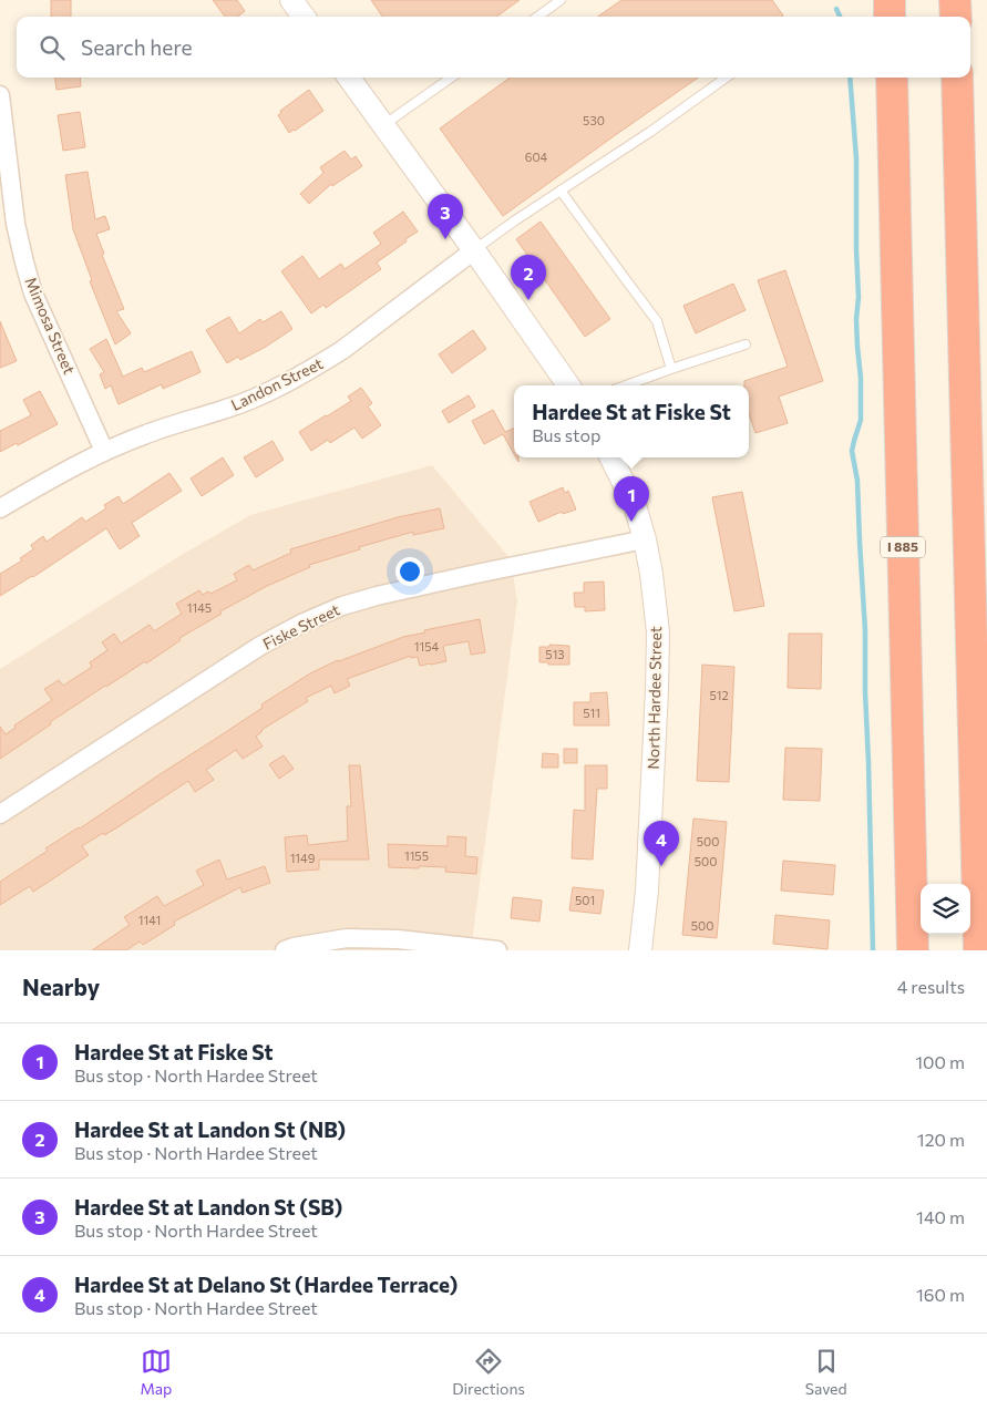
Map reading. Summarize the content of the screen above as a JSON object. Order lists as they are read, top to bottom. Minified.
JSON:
{"streets":{"highway":["I 885"],"street":["Mimosa Street","Landon Street","Fiske Street","North Hardee Street"]},"crossings":[["Mimosa Street","Landon Street"],["Fiske Street","North Hardee Street"]],"house_numbers":["530","604","1145","1154","513","512","511","500","1155","1149","500","501","1141","500"],"page":{"search":"Search here","pins":["3","2","1","4"],"popup":["Hardee St at Fiske St","Bus stop"],"heading":["Nearby","4 results"],"list":[{"mark":"1","name":"Hardee St at Fiske St","note":"Bus stop · North Hardee Street","value":"100 m"},{"mark":"2","name":"Hardee St at Landon St (NB)","note":"Bus stop · North Hardee Street","value":"120 m"},{"mark":"3","name":"Hardee St at Landon St (SB)","note":"Bus stop · North Hardee Street","value":"140 m"},{"mark":"4","name":"Hardee St at Delano St (Hardee Terrace)","note":"Bus stop · North Hardee Street","value":"160 m"}],"nav":["Map","Directions","Saved"]}}
